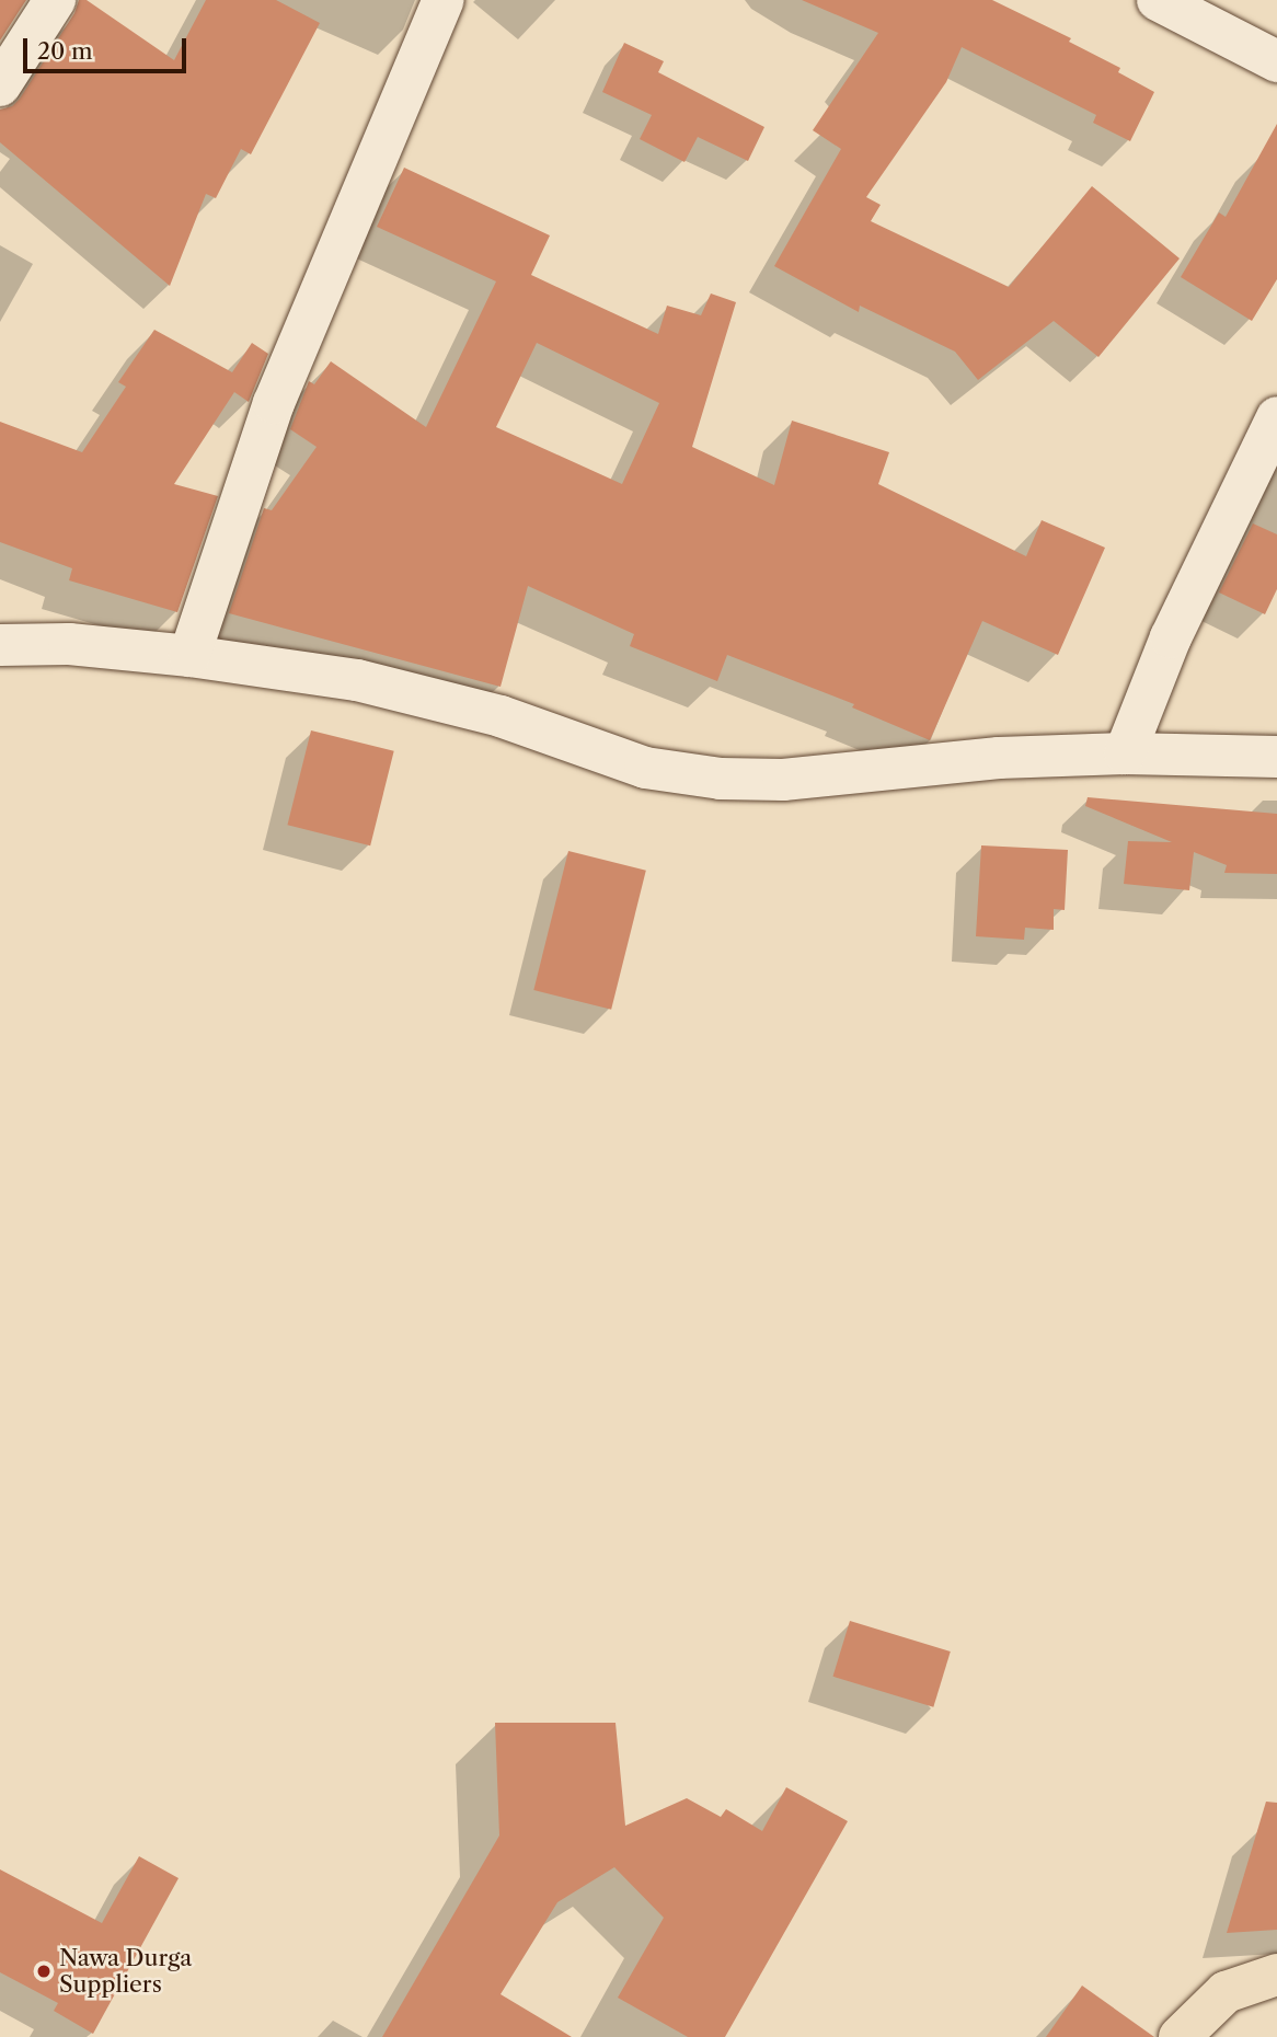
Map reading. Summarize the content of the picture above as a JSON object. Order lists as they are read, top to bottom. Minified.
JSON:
{"places":["Nawa Durga Suppliers"],"scale_bar":"20 m"}
